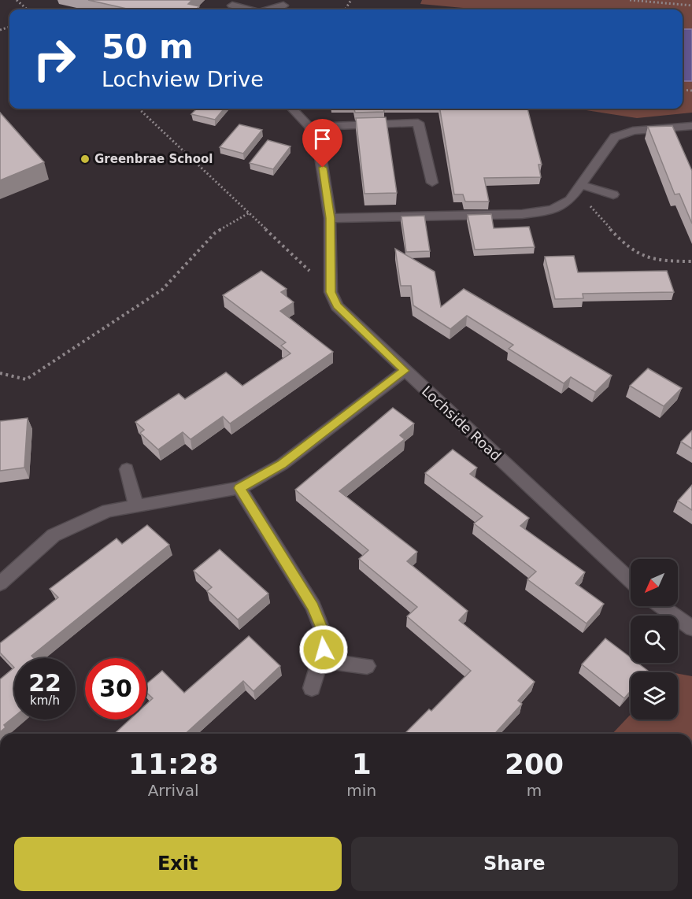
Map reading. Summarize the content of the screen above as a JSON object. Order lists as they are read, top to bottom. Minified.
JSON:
{"streets":{"street":["Lochside Road"]},"places":["Greenbrae School"],"north":"bottom left","page":{"turn":["50 m","Lochview Drive"],"speed":"22 km/h","limit":"30","eta":["11:28","Arrival","1","min","200","m"],"buttons":["Exit","Share"]}}
